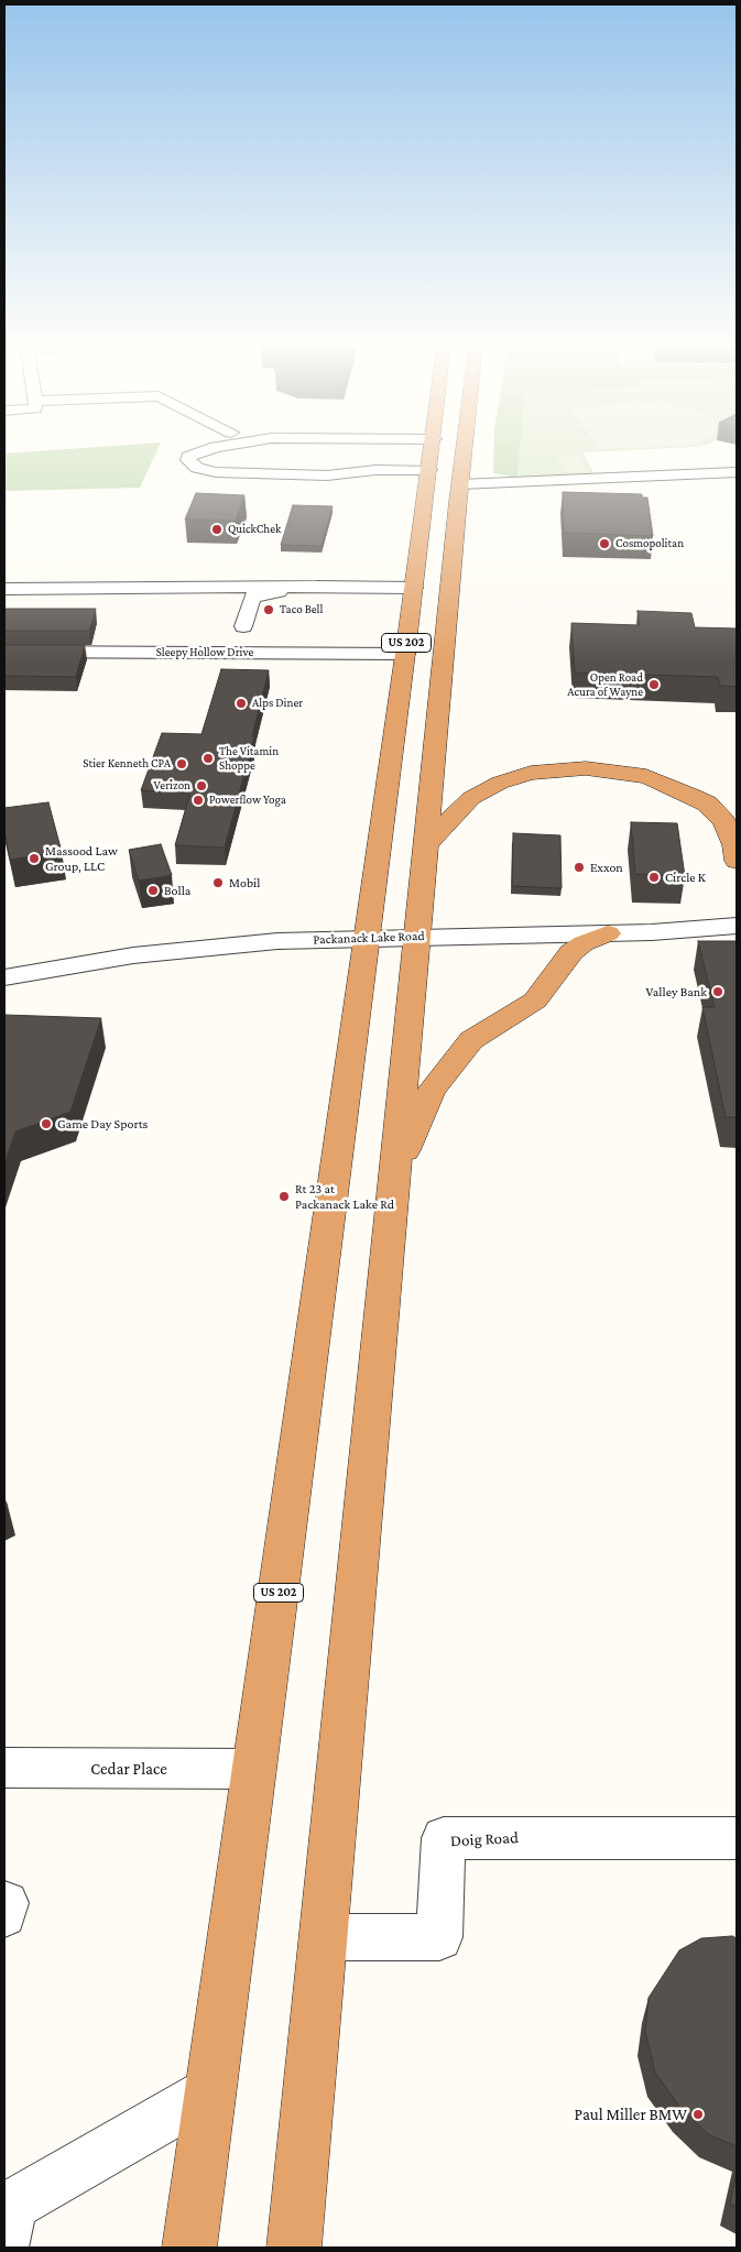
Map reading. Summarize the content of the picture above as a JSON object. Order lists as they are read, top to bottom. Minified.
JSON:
{"streets":{"highway":["US 202"],"street":["Sleepy Hollow Drive","Packanack Lake Road","Cedar Place","Doig Road"]},"crossings":[["US 202","Sleepy Hollow Drive"],["US 202","Packanack Lake Road"],["US 202","Cedar Place"],["US 202","Doig Road"]],"places":["QuickChek","Cosmopolitan","Taco Bell","Open Road Acura of Wayne","Alps Diner","The Vitamin Shoppe","Stier Kenneth CPA","Verizon","Powerflow Yoga","Massood Law Group, LLC","Exxon","Circle K","Mobil","Bolla","Valley Bank","Game Day Sports","Rt 23 at Packanack Lake Rd","Paul Miller BMW"]}
